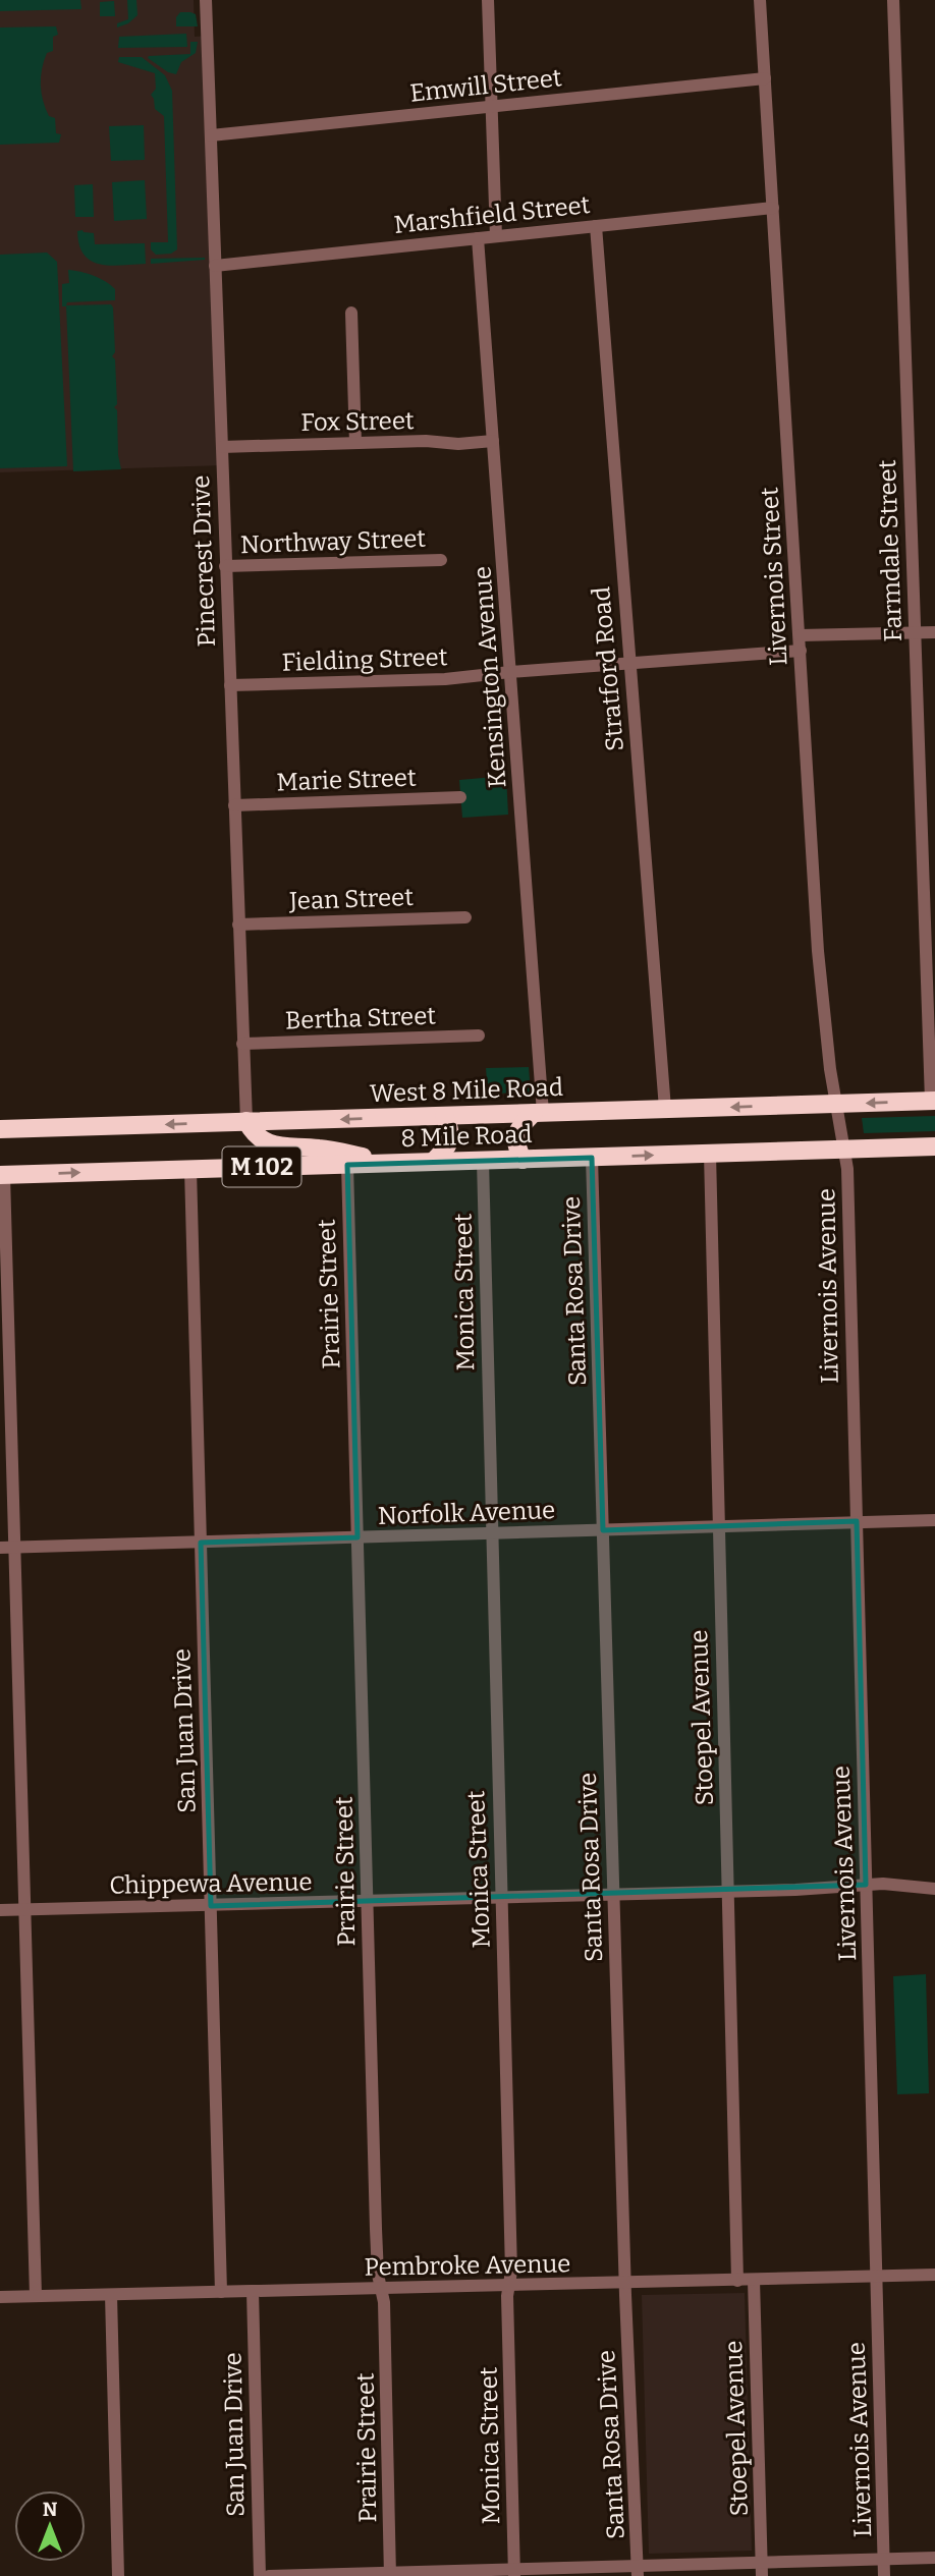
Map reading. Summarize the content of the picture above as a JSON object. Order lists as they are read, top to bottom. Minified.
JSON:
{"streets":{"highway":["West 8 Mile Road","8 Mile Road","M 102"],"street":["Emwill Street","Marshfield Street","Fox Street","Northway Street","Farmdale Street","Pinecrest Drive","Livernois Street","Fielding Street","Stratford Road","Kensington Avenue","Marie Street","Jean Street","Bertha Street","Livernois Avenue","Santa Rosa Drive","Monica Street","Prairie Street","Norfolk Avenue","Stoepel Avenue","San Juan Drive","Chippewa Avenue","Pembroke Avenue"]},"crossings":[["Emwill Street","Pinecrest Drive"],["Emwill Street","Livernois Street"],["Marshfield Street","Pinecrest Drive"],["Marshfield Street","Livernois Street"],["Marshfield Street","Stratford Road"],["Marshfield Street","Kensington Avenue"],["Fox Street","Pinecrest Drive"],["Fox Street","Kensington Avenue"],["Northway Street","Pinecrest Drive"],["Farmdale Street","West 8 Mile Road"],["Pinecrest Drive","Fielding Street"],["Pinecrest Drive","Marie Street"],["Pinecrest Drive","Jean Street"],["Pinecrest Drive","Bertha Street"],["Pinecrest Drive","West 8 Mile Road"],["Livernois Street","Fielding Street"],["Livernois Street","West 8 Mile Road"],["Livernois Street","8 Mile Road"],["Livernois Street","Livernois Avenue"],["Fielding Street","Stratford Road"],["Fielding Street","Kensington Avenue"],["Stratford Road","West 8 Mile Road"],["Kensington Avenue","West 8 Mile Road"],["8 Mile Road","Livernois Avenue"],["8 Mile Road","Santa Rosa Drive"],["8 Mile Road","Monica Street"],["8 Mile Road","Prairie Street"],["8 Mile Road","Stoepel Avenue"],["8 Mile Road","San Juan Drive"],["Livernois Avenue","Norfolk Avenue"],["Livernois Avenue","Chippewa Avenue"],["Livernois Avenue","Pembroke Avenue"],["Santa Rosa Drive","Norfolk Avenue"],["Santa Rosa Drive","Chippewa Avenue"],["Santa Rosa Drive","Pembroke Avenue"],["Monica Street","Norfolk Avenue"],["Monica Street","Chippewa Avenue"],["Monica Street","Pembroke Avenue"],["Prairie Street","Norfolk Avenue"],["Prairie Street","Chippewa Avenue"],["Prairie Street","Pembroke Avenue"],["Norfolk Avenue","Stoepel Avenue"],["Norfolk Avenue","San Juan Drive"],["Stoepel Avenue","Chippewa Avenue"],["Stoepel Avenue","Pembroke Avenue"],["San Juan Drive","Chippewa Avenue"],["San Juan Drive","Pembroke Avenue"]],"one_way":["West 8 Mile Road"],"north":"top"}
